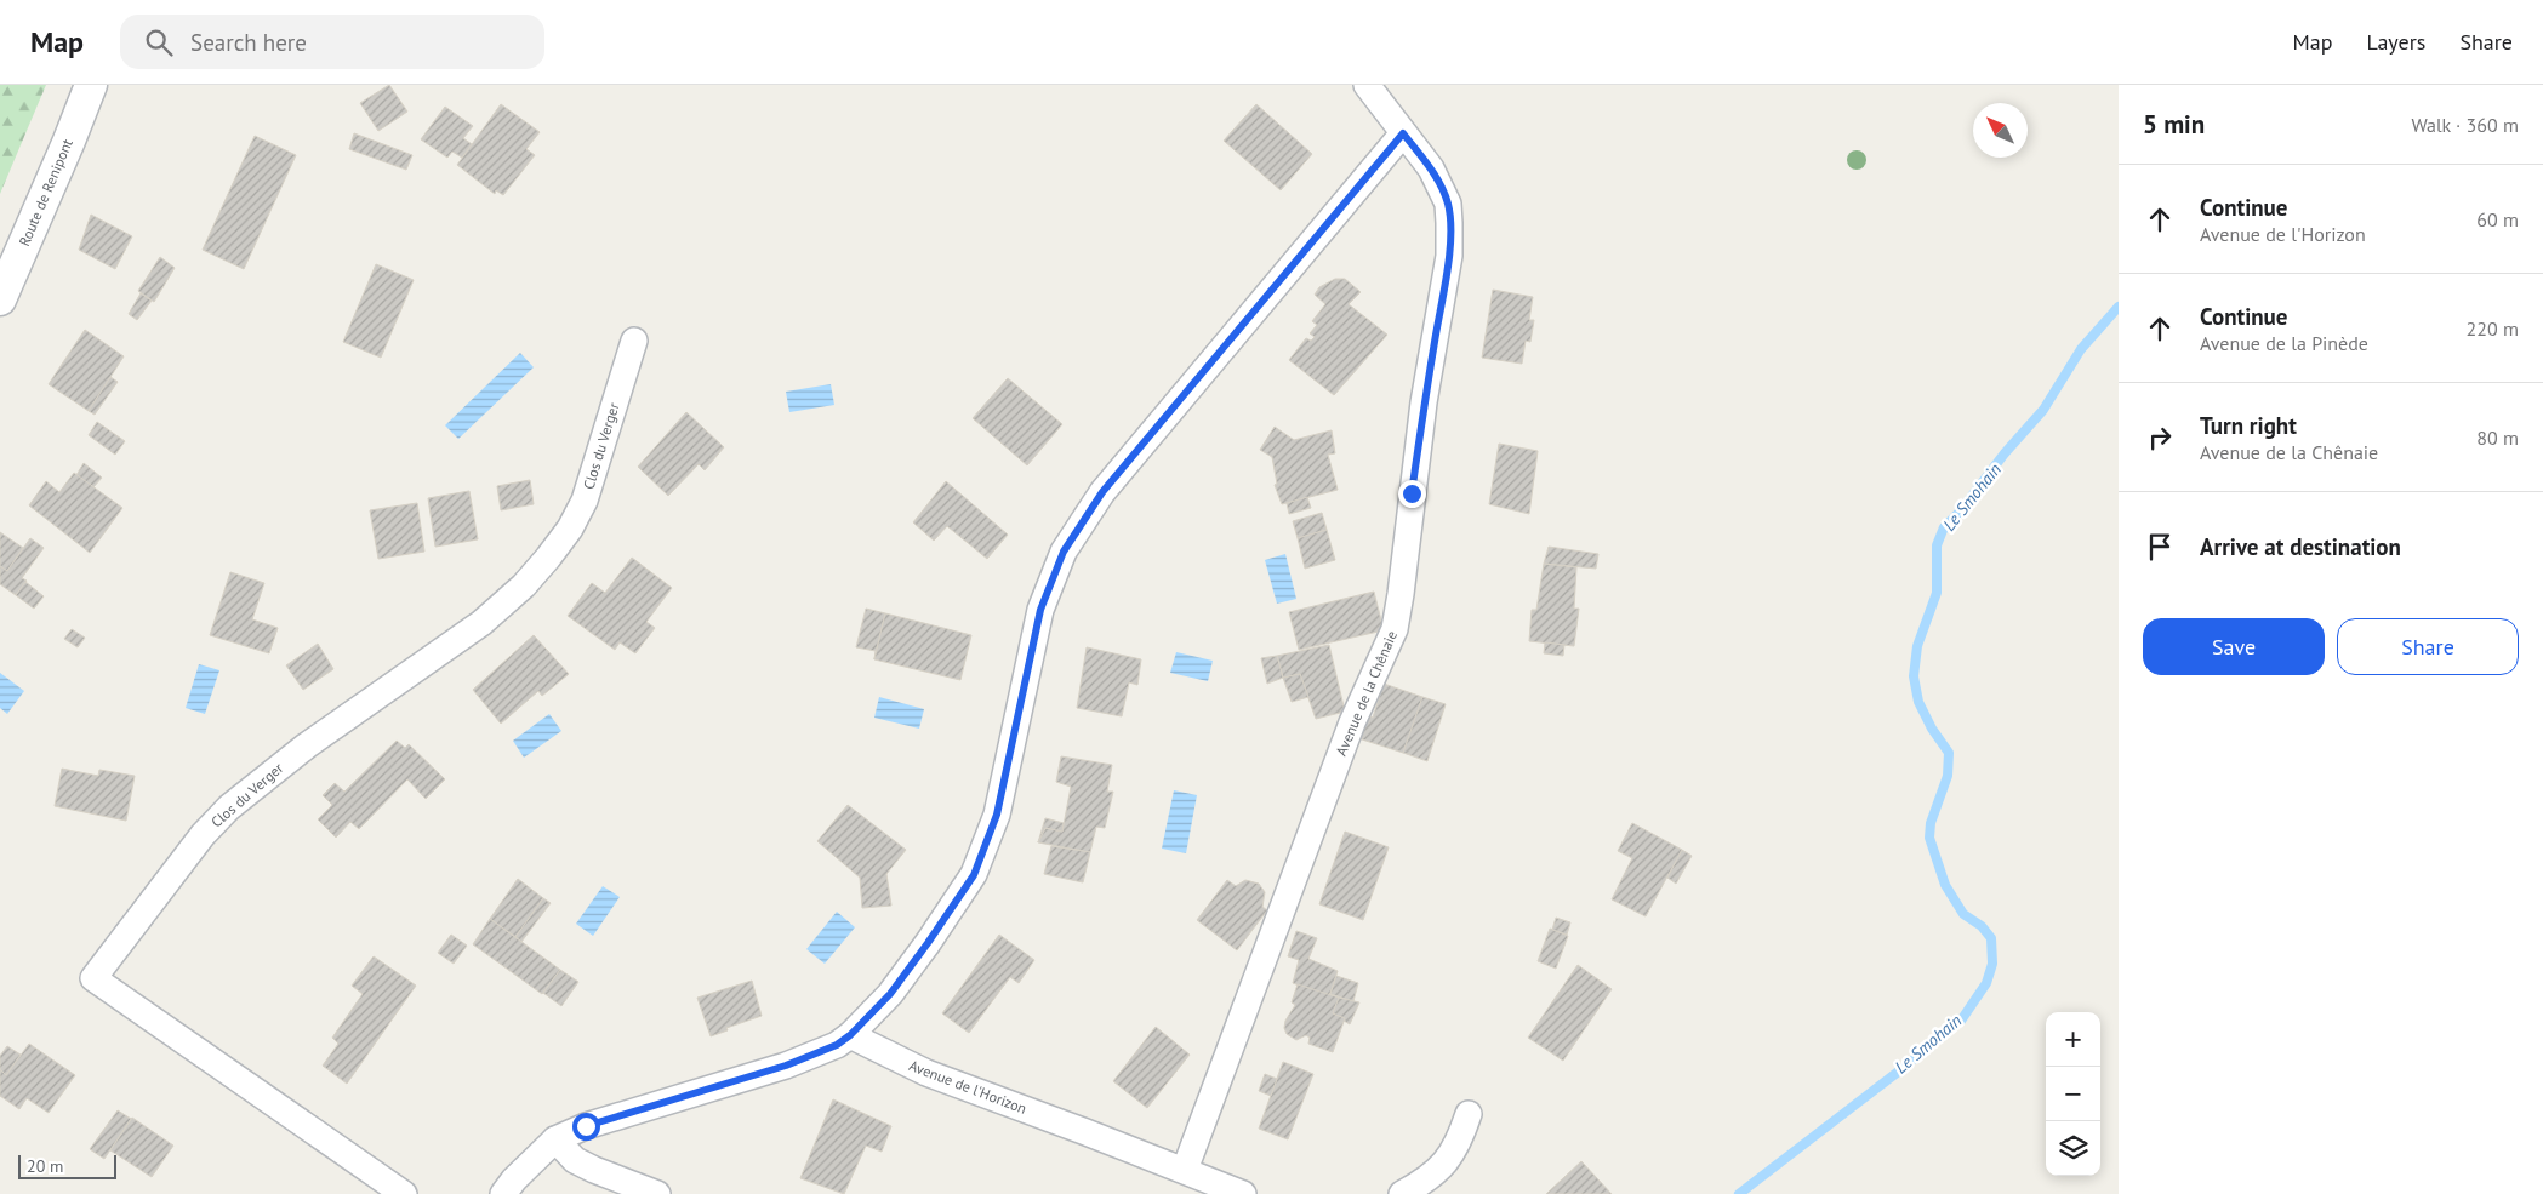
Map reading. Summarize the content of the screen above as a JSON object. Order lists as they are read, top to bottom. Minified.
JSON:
{"streets":{"street":["Route de Renipont","Clos du Verger","Avenue de la Chênaie","Avenue de l'Horizon"]},"crossings":[["Avenue de la Chênaie","Avenue de l'Horizon"]],"water":["Le Smohain"],"scale_bar":"20 m","north":"top left","page":{"header":"Map","search":"Search here","nav":["Map","Layers","Share"],"heading":["5 min","Walk · 360 m"],"list":[["Continue","Avenue de l'Horizon","60 m"],["Continue","Avenue de la Pinède","220 m"],["Turn right","Avenue de la Chênaie","80 m"],"Arrive at destination"],"buttons":["Save","Share"],"map_buttons":["+","−"],"scale":"20 m"}}
